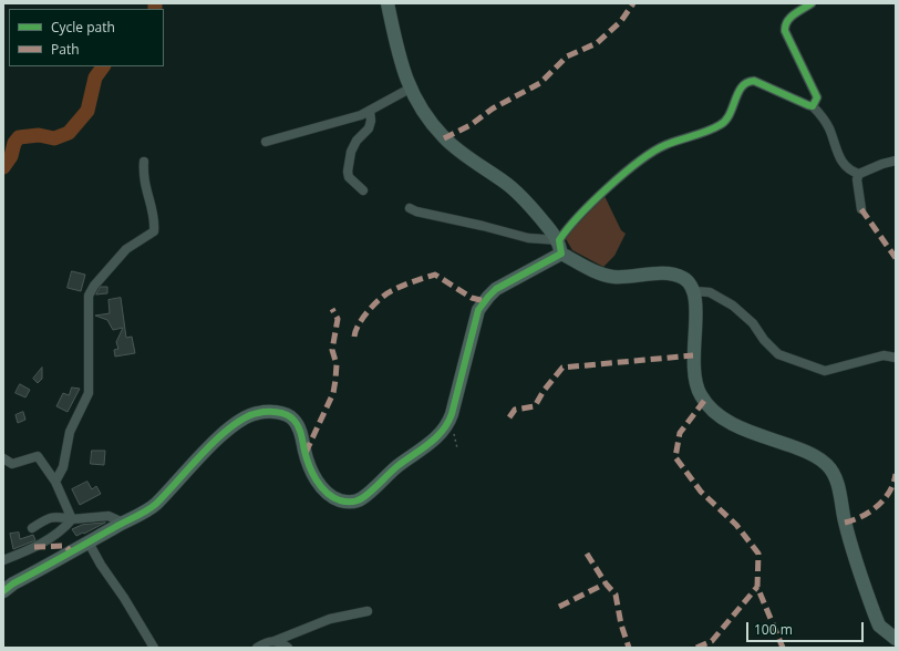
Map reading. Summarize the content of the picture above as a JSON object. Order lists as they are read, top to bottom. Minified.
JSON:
{"legend":["Cycle path","Path"],"scale_bar":"100 m"}
